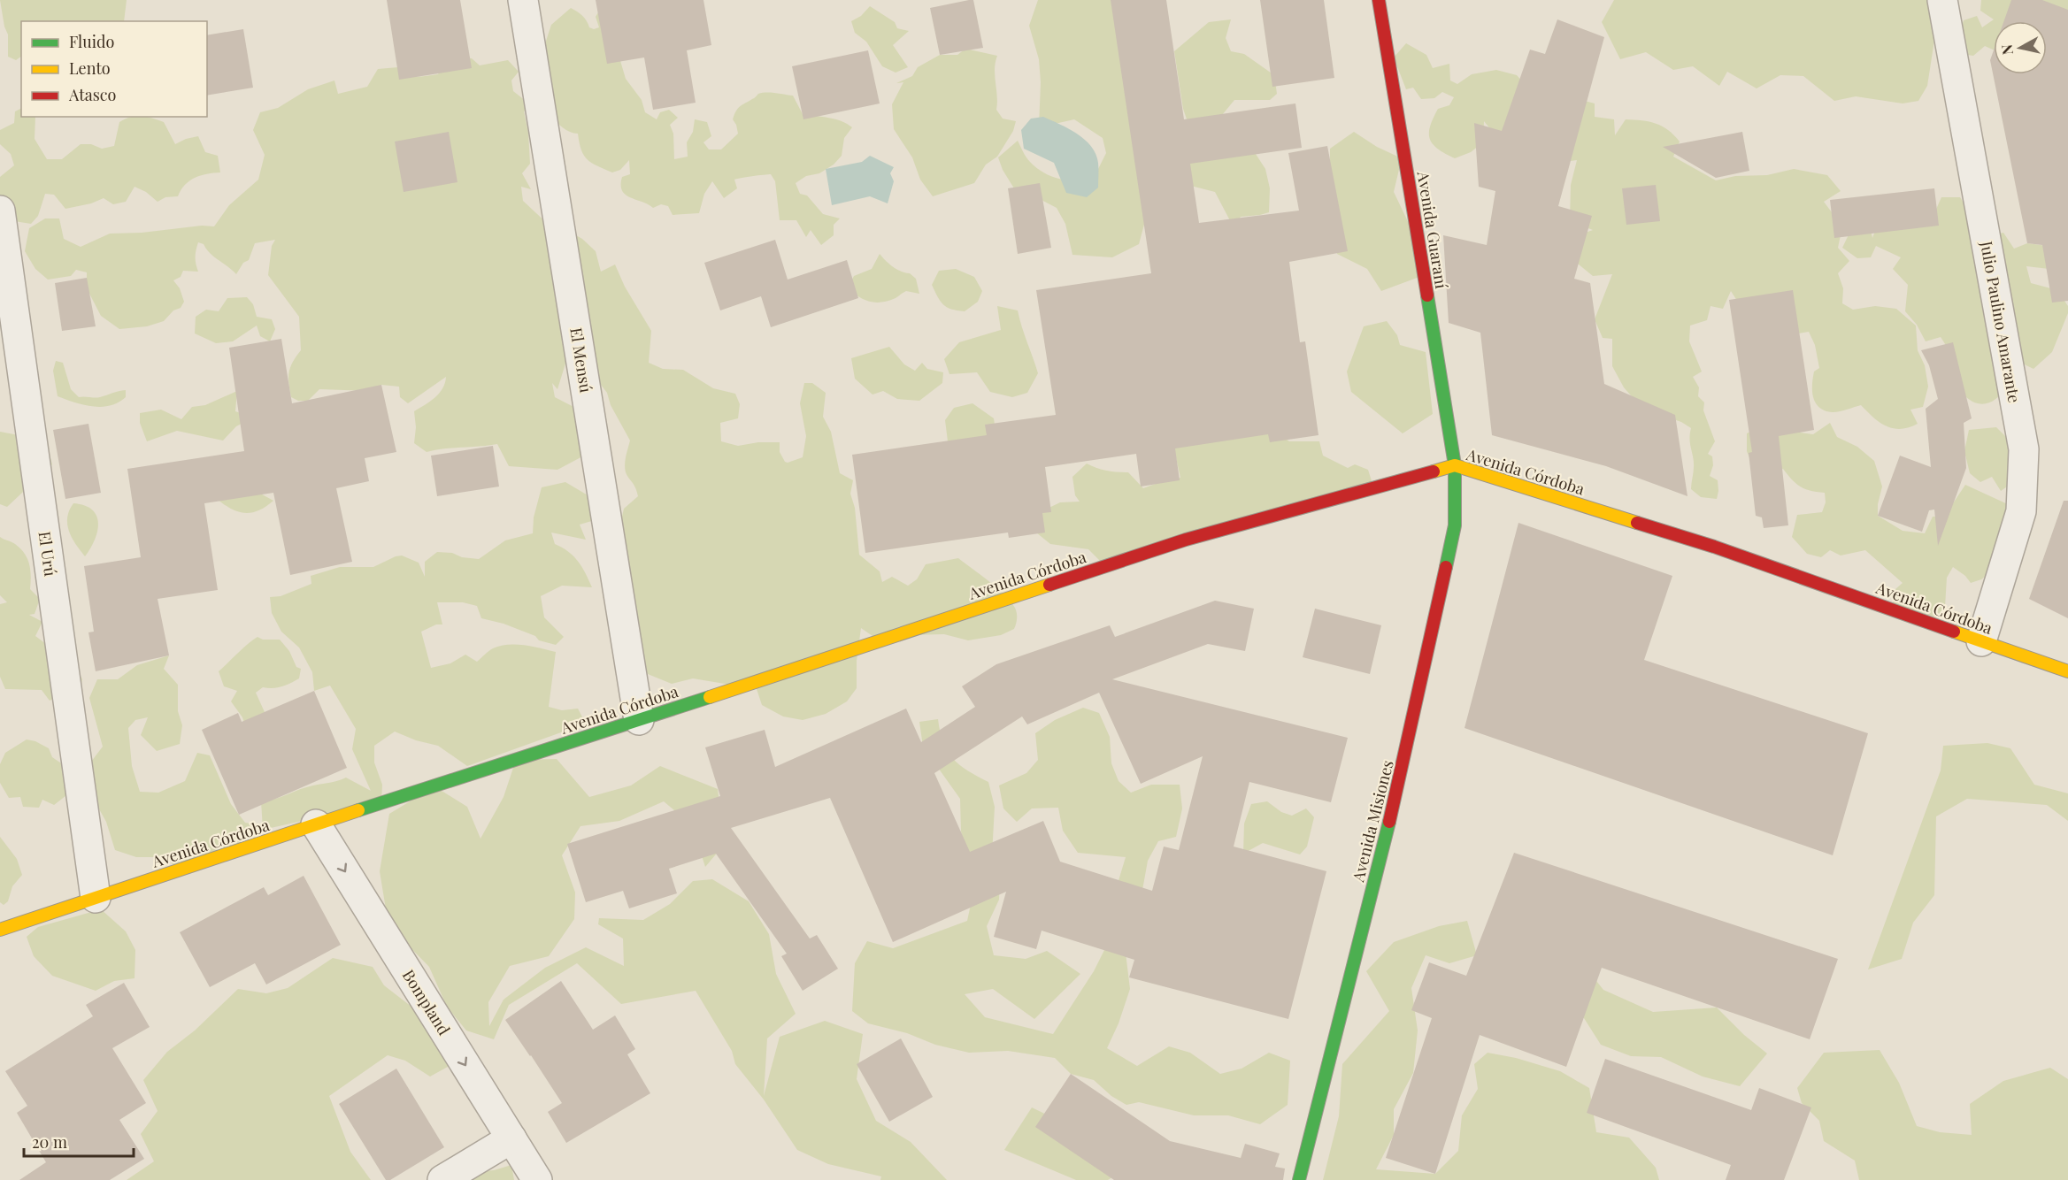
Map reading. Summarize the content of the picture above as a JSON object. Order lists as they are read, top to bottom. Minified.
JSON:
{"streets":{"main road":["Avenida Guaraní","Avenida Córdoba","Avenida Misiones"],"street":["Julio Paulino Amarante","El Mensú","El Urú","Bompland"]},"crossings":[["Avenida Guaraní","Avenida Córdoba"],["Avenida Guaraní","Avenida Misiones"],["Julio Paulino Amarante","Avenida Córdoba"],["El Mensú","Avenida Córdoba"],["Avenida Córdoba","El Urú"],["Avenida Córdoba","Avenida Misiones"],["Avenida Córdoba","Bompland"]],"one_way":["Bompland"],"legend":["Fluido","Lento","Atasco"],"scale_bar":"20 m","north":"left"}
